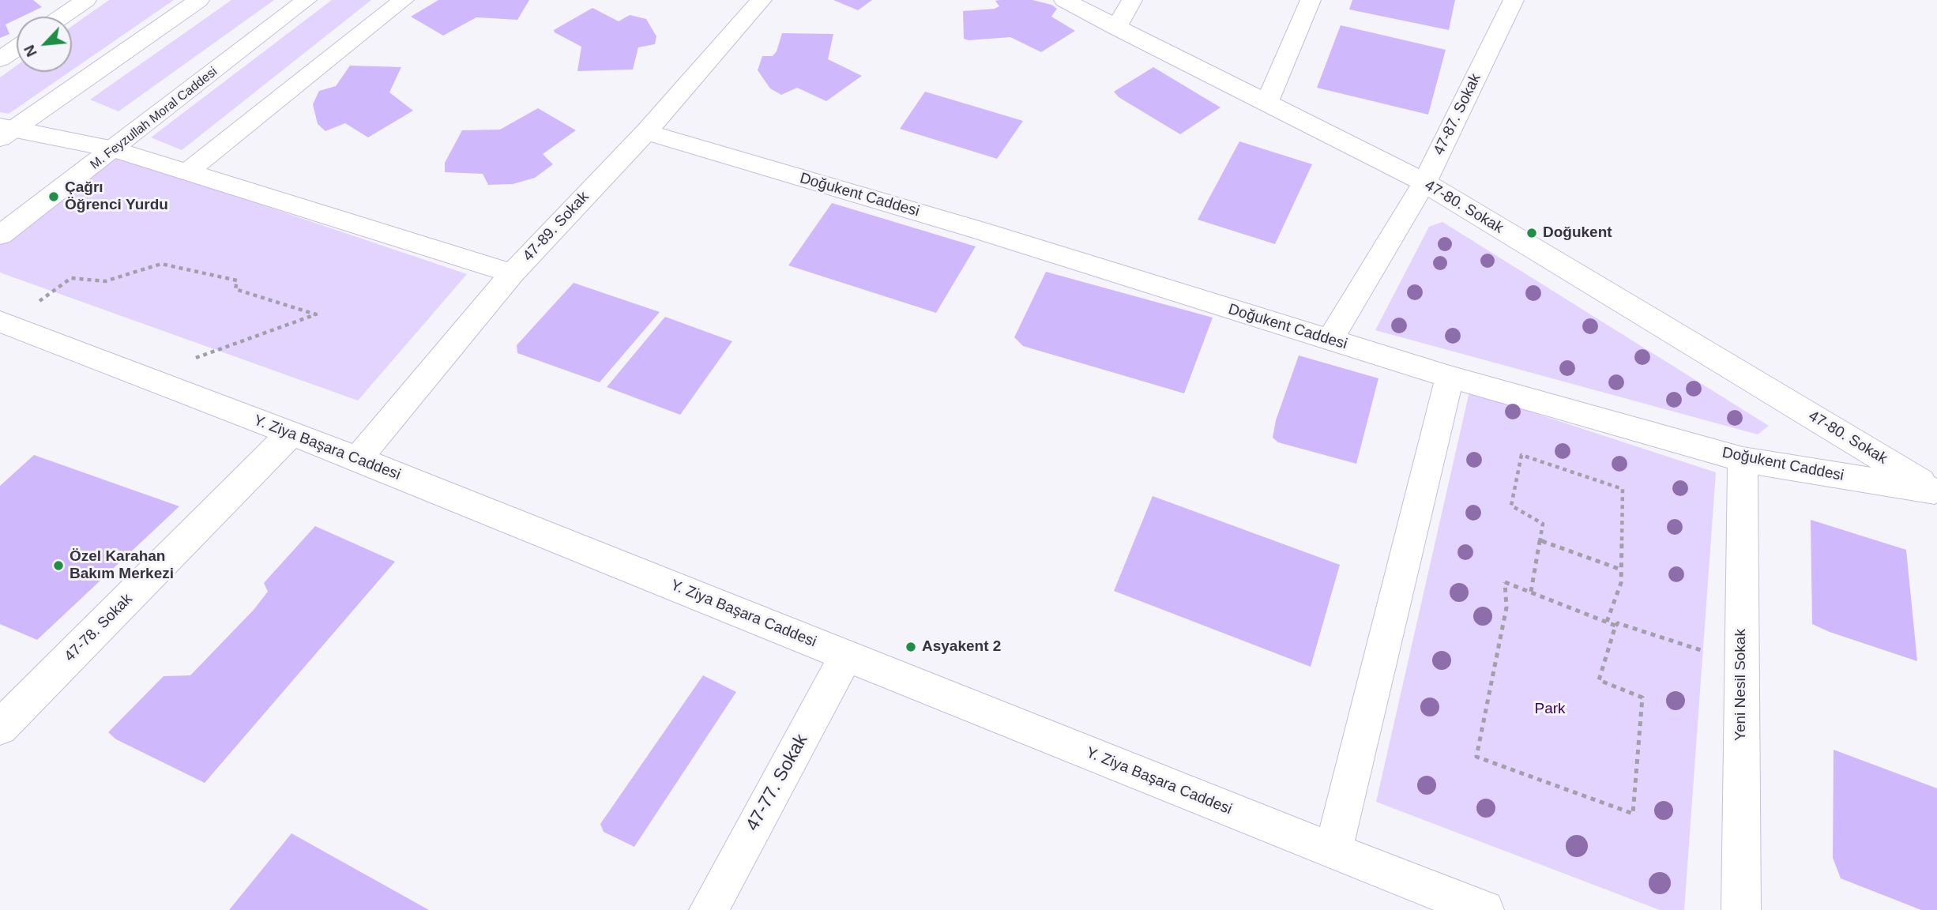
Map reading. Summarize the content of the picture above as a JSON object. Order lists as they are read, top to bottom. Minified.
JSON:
{"streets":{"street":["47-87. Sokak","M. Feyzullah Moral Caddesi","Doğukent Caddesi","47-80. Sokak","47-89. Sokak","Y. Ziya Başara Caddesi","47-78. Sokak","Yeni Nesil Sokak","47-77. Sokak"]},"crossings":[["47-87. Sokak","Doğukent Caddesi"],["47-87. Sokak","47-80. Sokak"],["Doğukent Caddesi","47-80. Sokak"],["Doğukent Caddesi","47-89. Sokak"],["Doğukent Caddesi","Yeni Nesil Sokak"],["47-89. Sokak","Y. Ziya Başara Caddesi"],["Y. Ziya Başara Caddesi","47-78. Sokak"],["Y. Ziya Başara Caddesi","47-77. Sokak"]],"parks":["Park"],"places":["Çağrı Öğrenci Yurdu","Doğukent","Özel Karahan Bakım Merkezi","Asyakent 2"],"north":"bottom left"}
